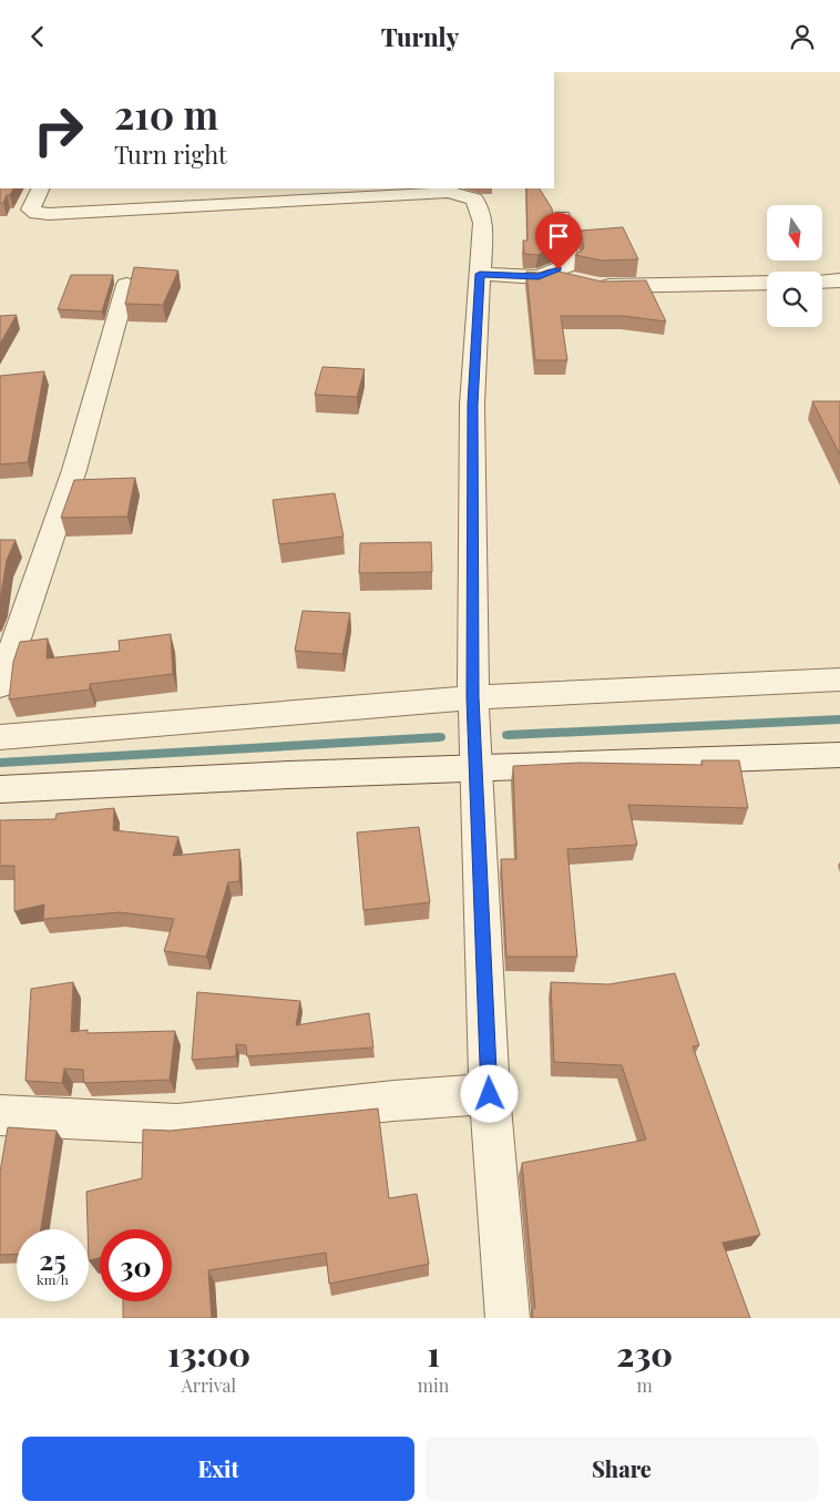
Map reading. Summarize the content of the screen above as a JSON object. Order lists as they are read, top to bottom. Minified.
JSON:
{"north":"bottom","page":{"header":"Turnly","turn":["210 m","Turn right"],"speed":"25 km/h","limit":"30","eta":["13:00","Arrival","1","min","230","m"],"buttons":["Exit","Share"]}}
